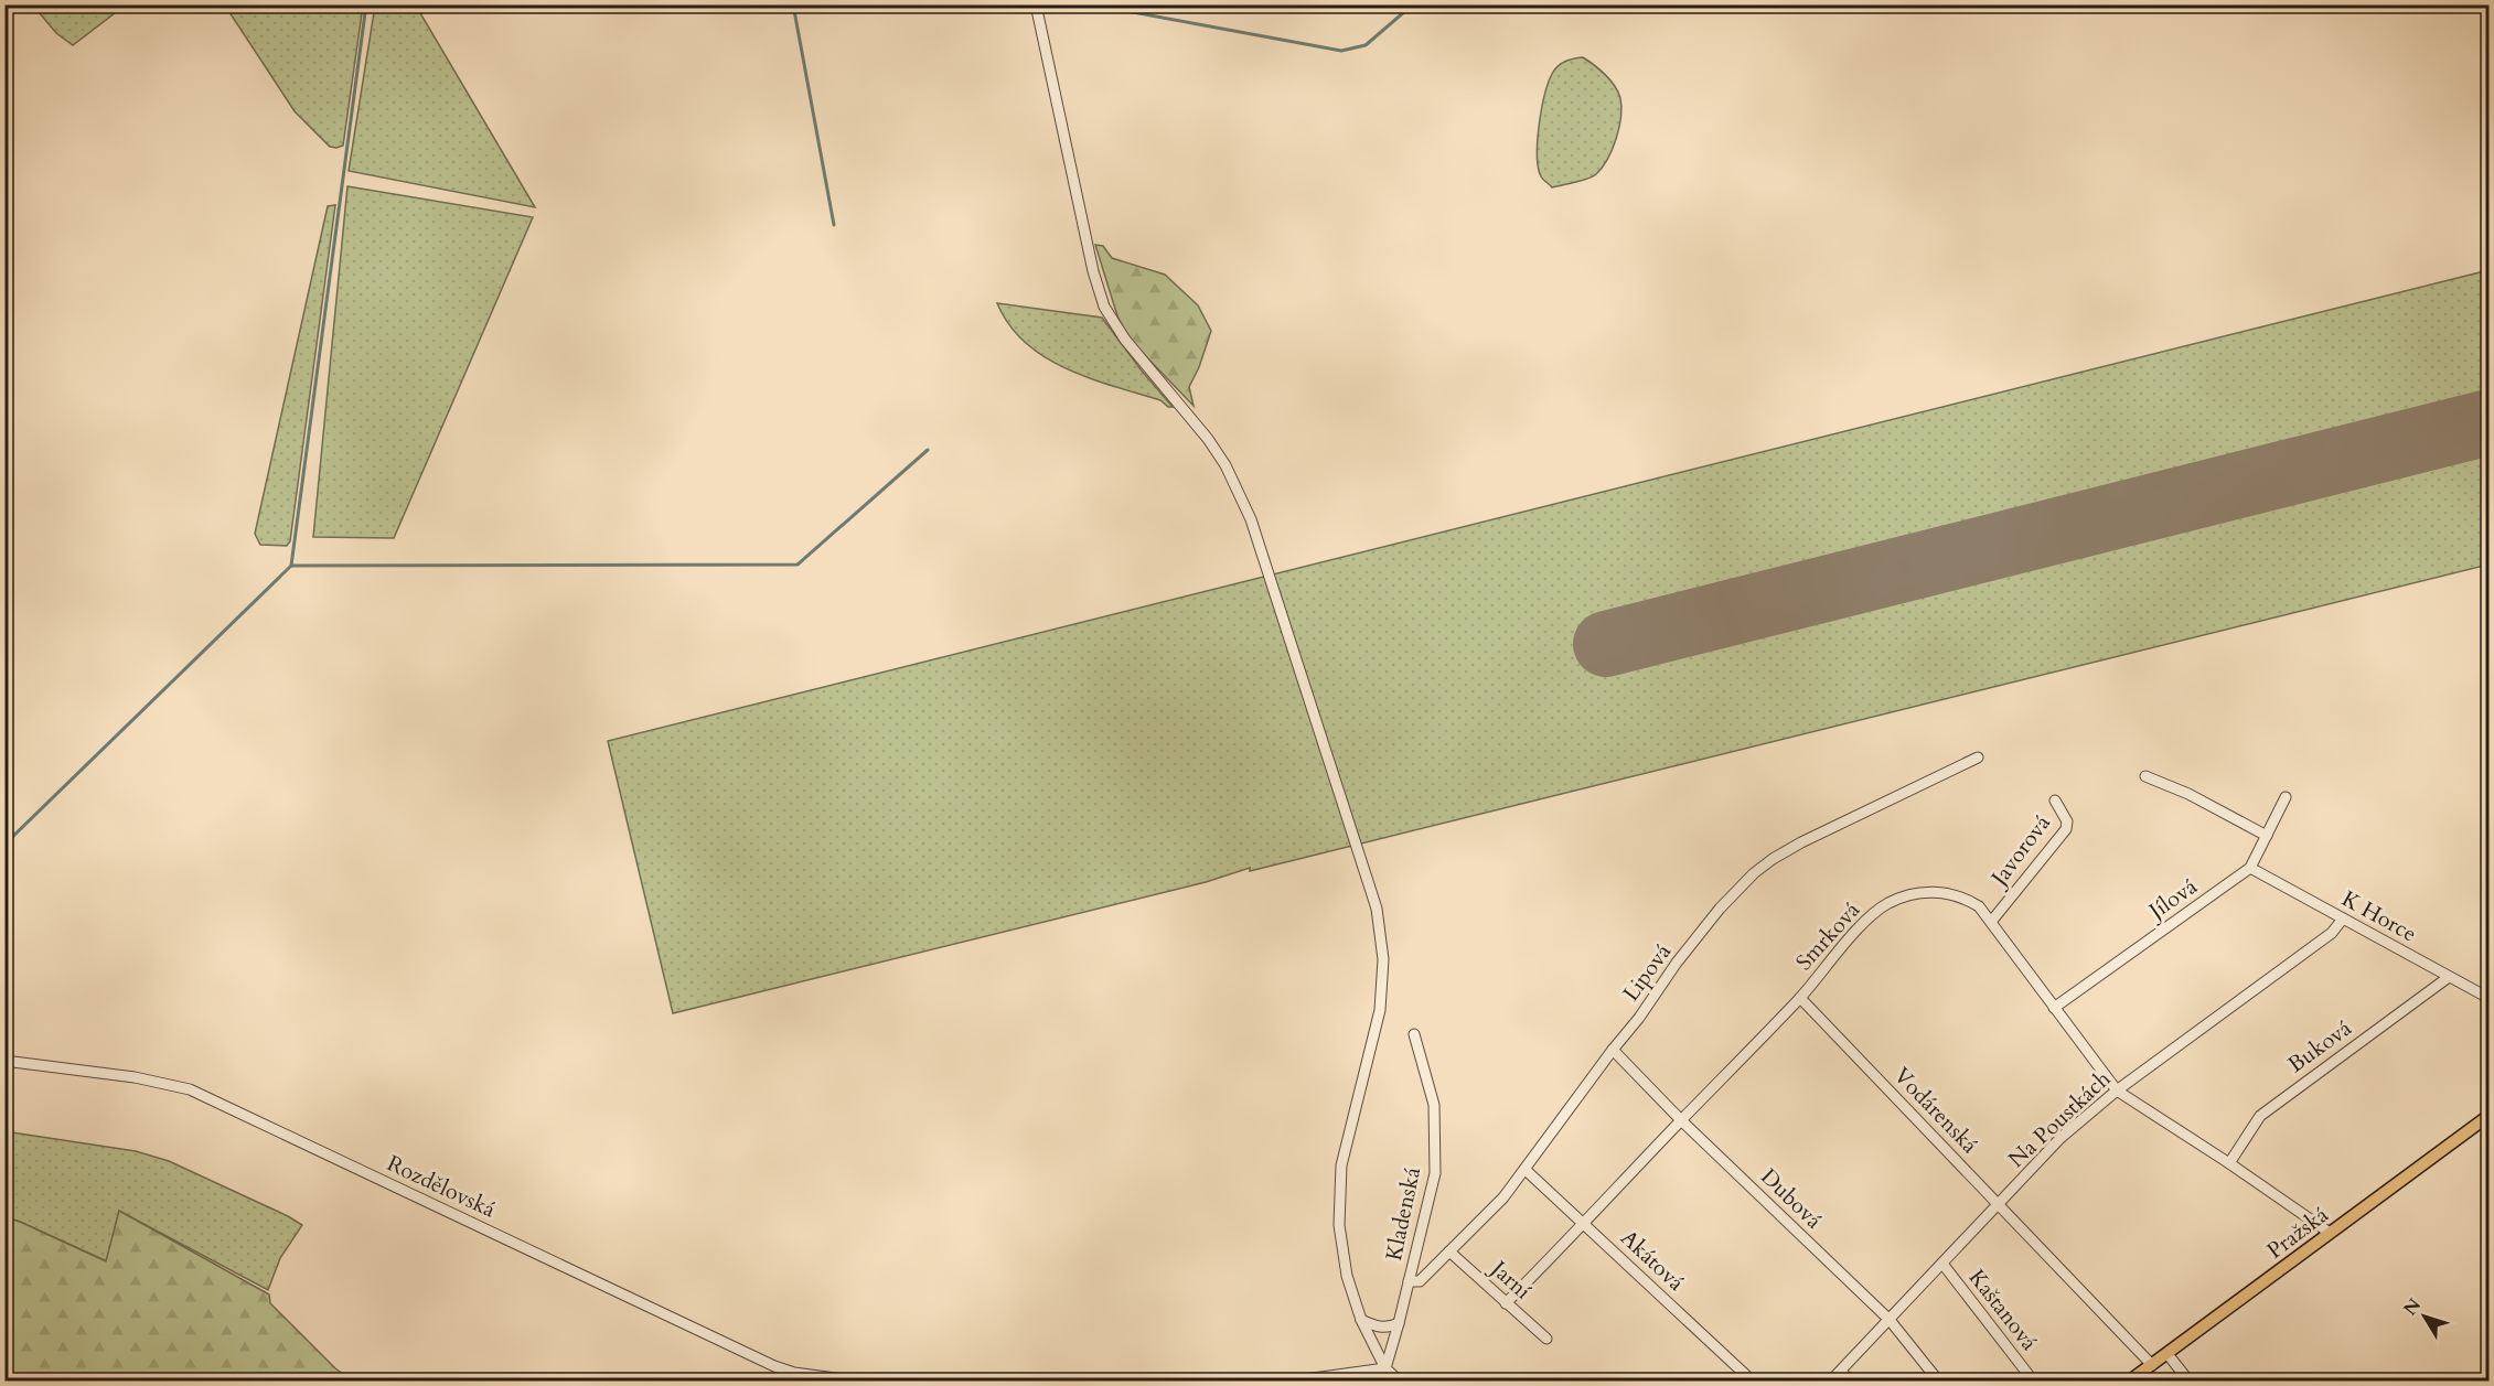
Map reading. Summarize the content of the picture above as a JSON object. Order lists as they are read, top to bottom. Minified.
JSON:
{"streets":{"main road":["Pražská"],"street":["Javorová","Jílová","K Horce","Smrková","Lipová","Buková","Vodárenská","Na Poustkách","Rozdělovská","Dubová","Kladenská","Akátová","Jarní","Kaštanová"]},"crossings":[["Javorová","Smrková"],["Jílová","K Horce"],["Jílová","Smrková"],["K Horce","Buková"],["K Horce","Na Poustkách"],["Smrková","Buková"],["Smrková","Vodárenská"],["Smrková","Na Poustkách"],["Smrková","Dubová"],["Smrková","Pražská"],["Smrková","Akátová"],["Smrková","Jarní"],["Lipová","Dubová"],["Lipová","Kladenská"],["Lipová","Akátová"],["Lipová","Jarní"],["Vodárenská","Na Poustkách"],["Vodárenská","Pražská"],["Na Poustkách","Dubová"],["Na Poustkách","Kaštanová"]],"north":"top left"}
